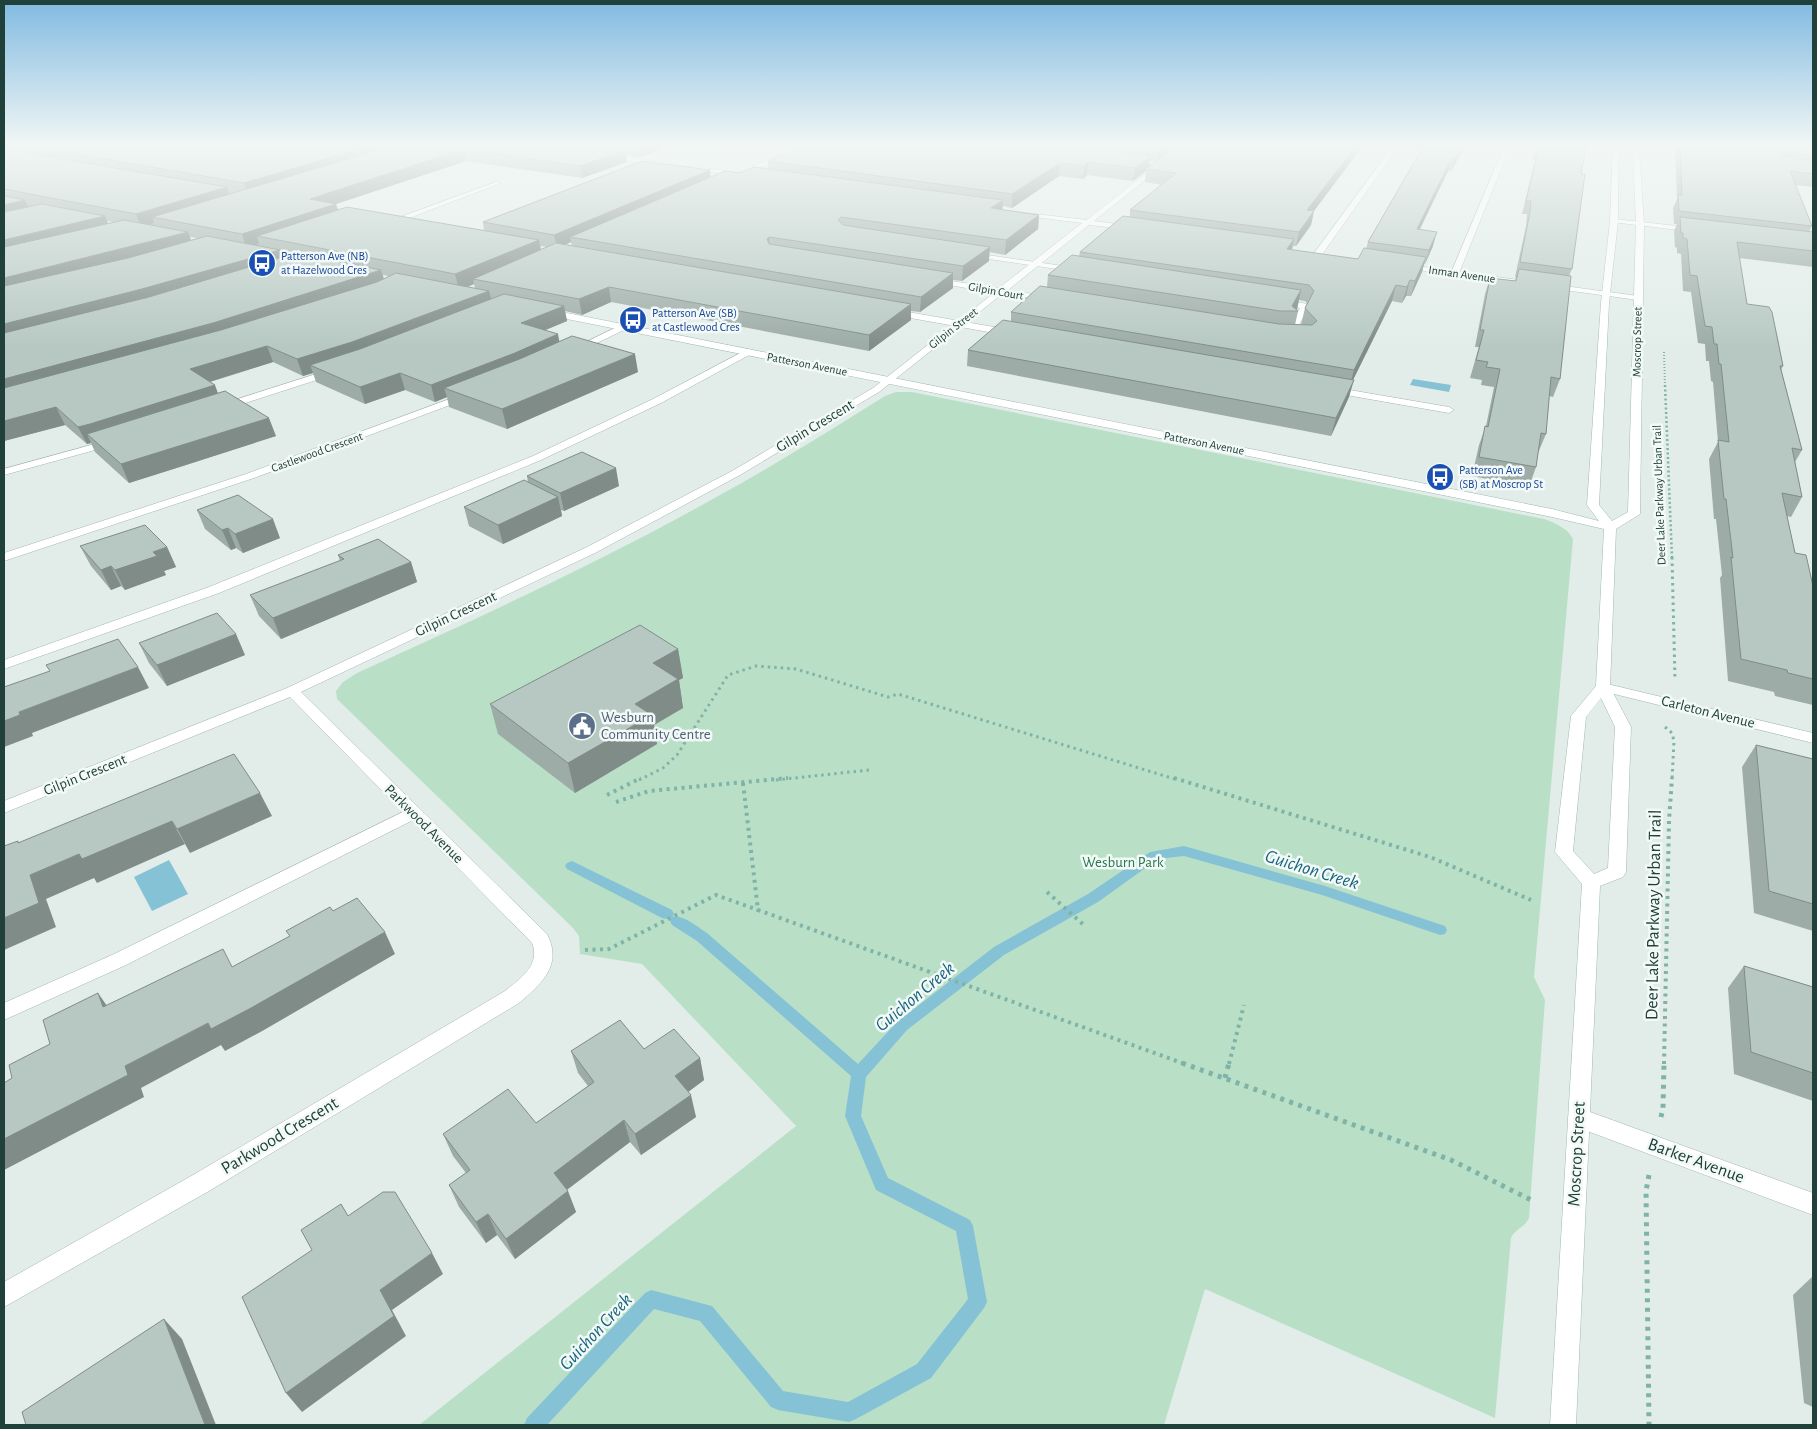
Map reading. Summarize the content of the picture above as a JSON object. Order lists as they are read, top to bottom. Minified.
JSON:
{"streets":{"street":["Inman Avenue","Gilpin Court","Gilpin Street","Moscrop Street","Patterson Avenue","Gilpin Crescent","Castlewood Crescent","Carleton Avenue","Parkwood Avenue","Parkwood Crescent","Barker Avenue"],"path":["Deer Lake Parkway Urban Trail"]},"crossings":[["Inman Avenue","Moscrop Street"],["Gilpin Court","Gilpin Street"],["Gilpin Street","Patterson Avenue"],["Gilpin Street","Gilpin Crescent"],["Moscrop Street","Patterson Avenue"],["Moscrop Street","Barker Avenue"],["Patterson Avenue","Gilpin Crescent"],["Gilpin Crescent","Parkwood Avenue"],["Parkwood Avenue","Parkwood Crescent"]],"water":["Guichon Creek"],"parks":["Wesburn Park"],"places":{"bus stop":["Patterson Ave (NB) at Hazelwood Cres","Patterson Ave (SB) at Castlewood Cres","Patterson Ave (SB) at Moscrop St"],"public building":["Wesburn Community Centre"]}}
